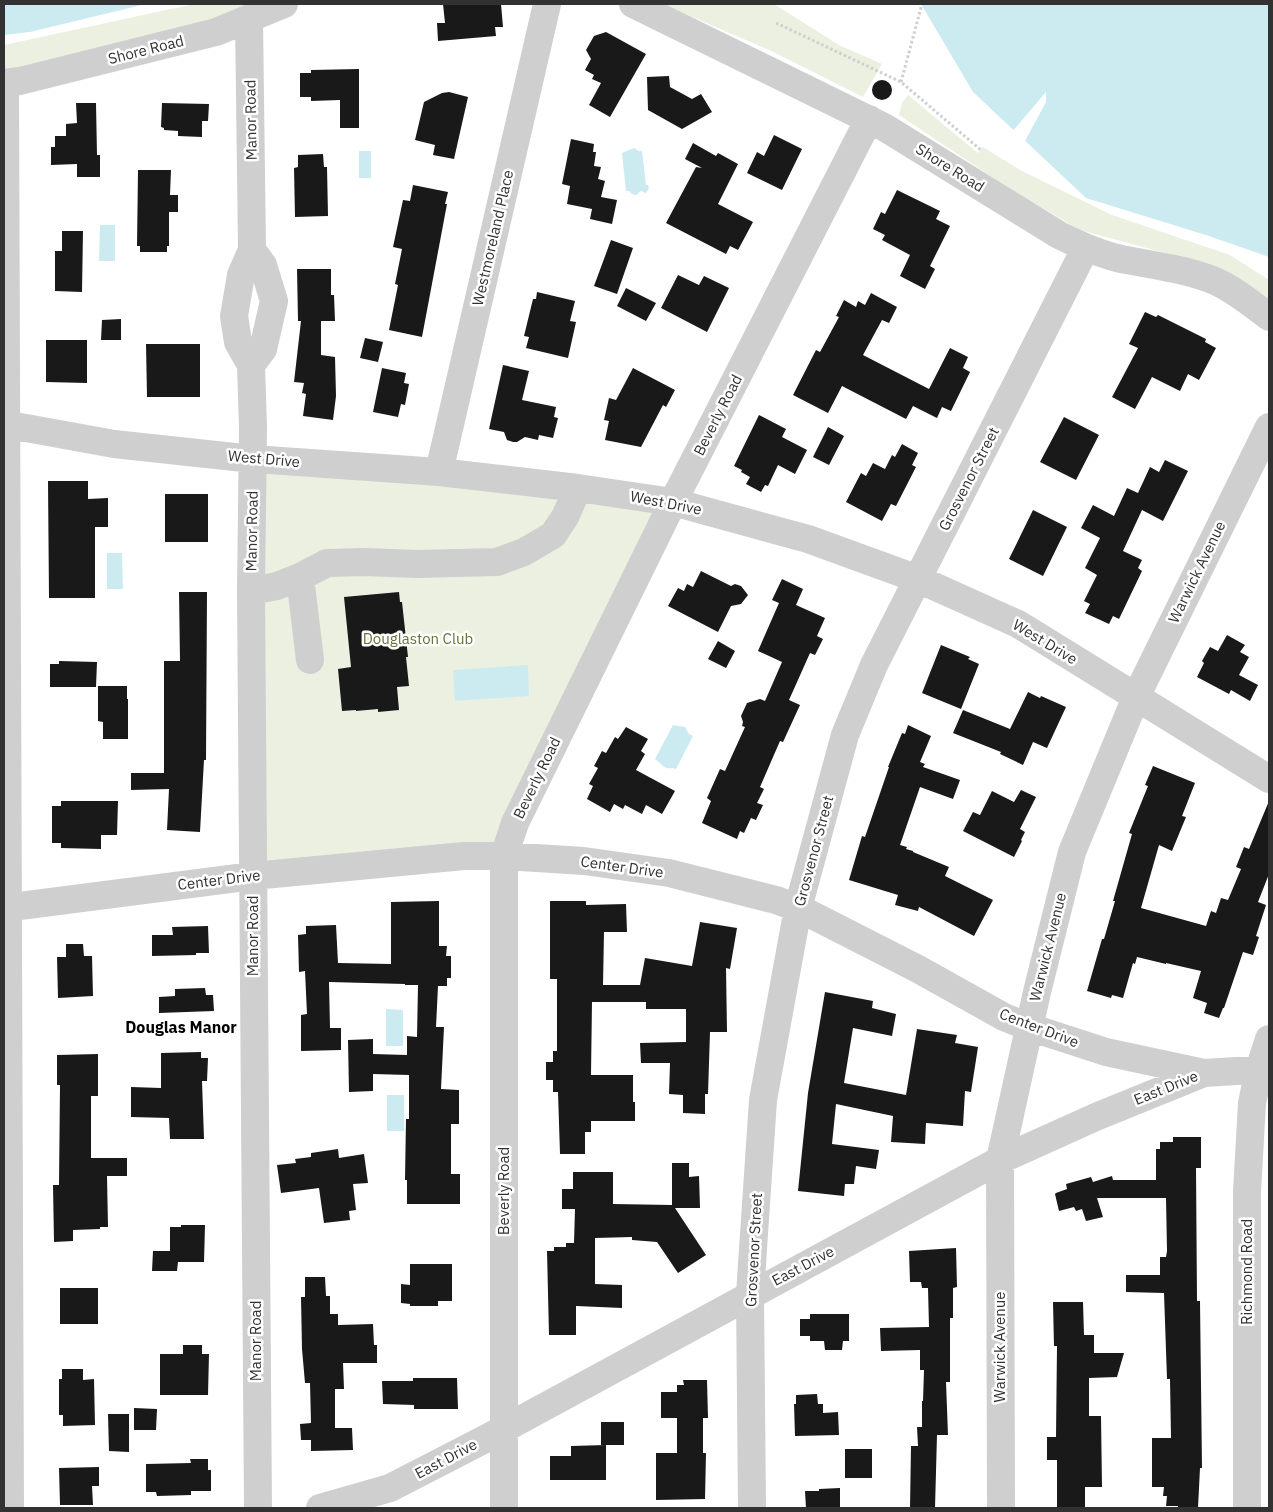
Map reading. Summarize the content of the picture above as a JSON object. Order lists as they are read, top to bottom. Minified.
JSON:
{"streets":{"street":["Shore Road","Manor Road","Westmoreland Place","Beverly Road","West Drive","Grosvenor Street","Warwick Avenue","Center Drive","East Drive","Richmond Road"]},"crossings":[["Shore Road","Manor Road"],["Shore Road","Beverly Road"],["Shore Road","Grosvenor Street"],["Manor Road","West Drive"],["Manor Road","Center Drive"],["Westmoreland Place","West Drive"],["Beverly Road","West Drive"],["Beverly Road","Center Drive"],["Beverly Road","East Drive"],["West Drive","Grosvenor Street"],["West Drive","Warwick Avenue"],["Grosvenor Street","Center Drive"],["Grosvenor Street","East Drive"],["Warwick Avenue","Center Drive"],["Warwick Avenue","East Drive"],["Center Drive","East Drive"],["East Drive","Richmond Road"]],"districts":["Douglas Manor"],"parks":["Douglaston Club"]}
